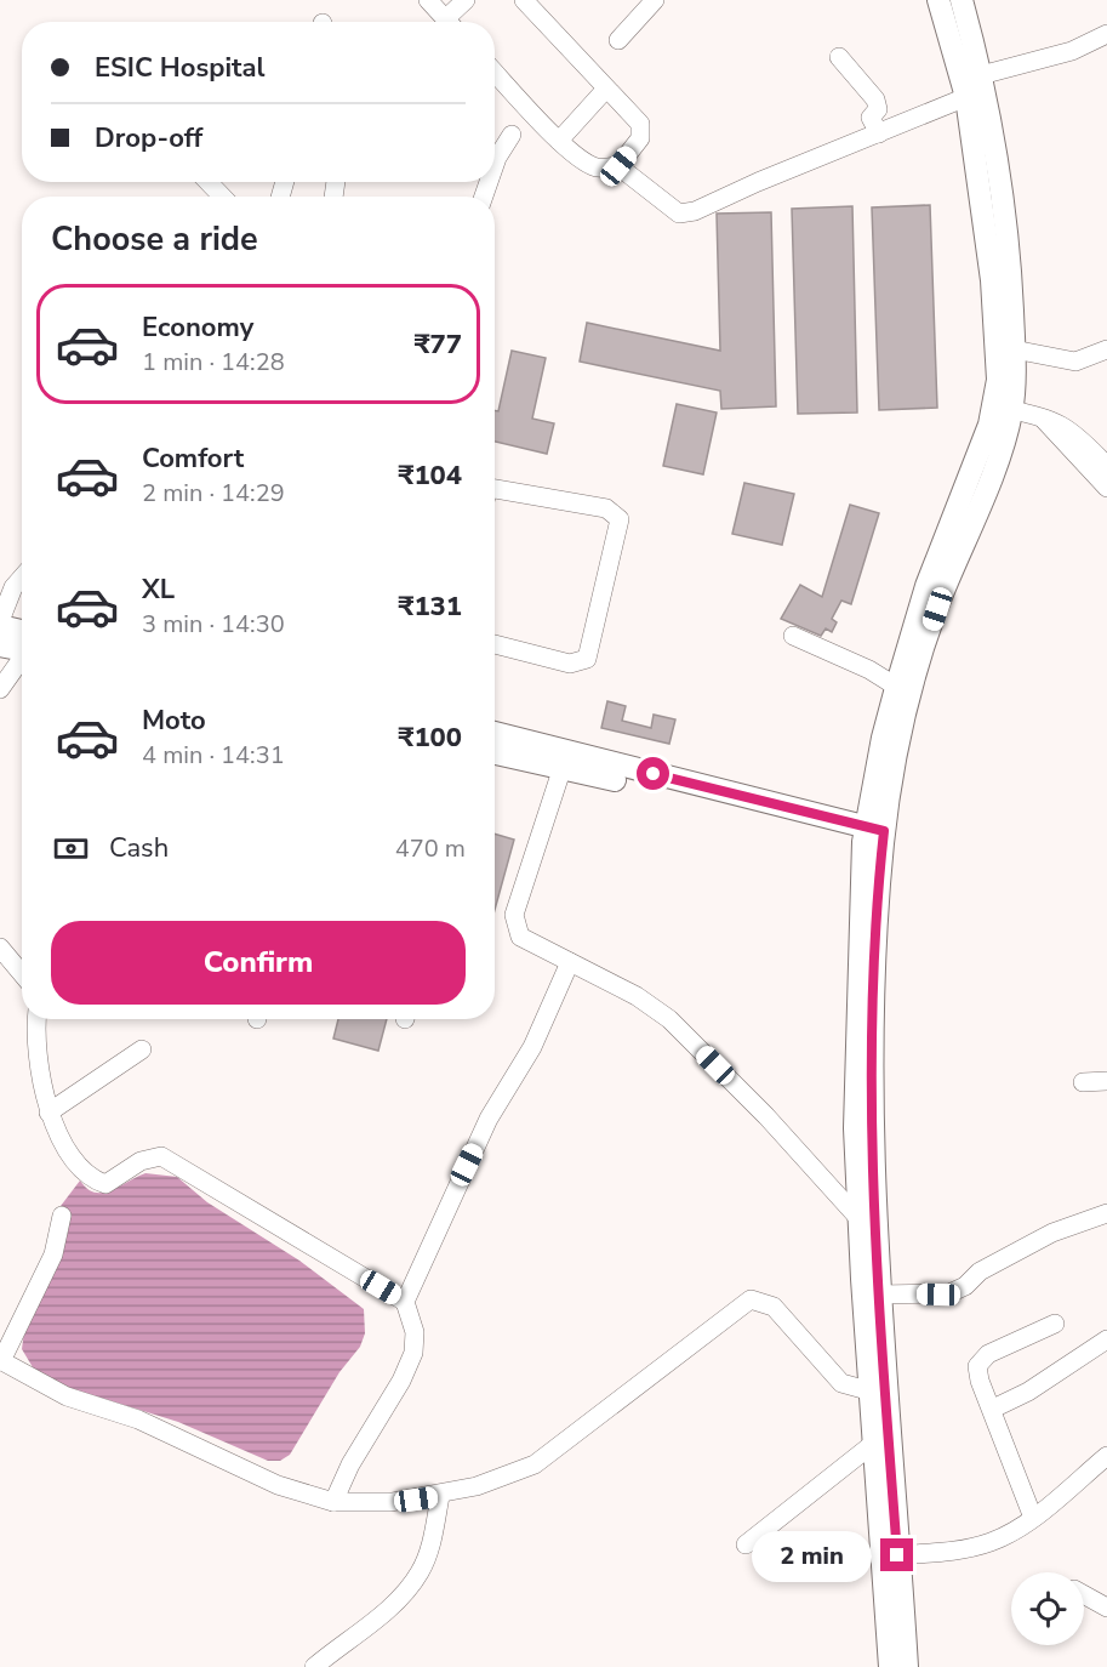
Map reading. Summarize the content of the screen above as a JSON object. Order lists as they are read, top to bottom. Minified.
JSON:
{"page":{"banner":["ESIC Hospital","Drop-off"],"heading":"Choose a ride","list":[{"name":"Economy","note":"1 min · 14:28","value":"₹77"},{"name":"Comfort","note":"2 min · 14:29","value":"₹104"},{"name":"XL","note":"3 min · 14:30","value":"₹131"},{"name":"Moto","note":"4 min · 14:31","value":"₹100"}],"pay":["Cash","470 m"],"buttons":"Confirm","bubble":"2 min"}}
